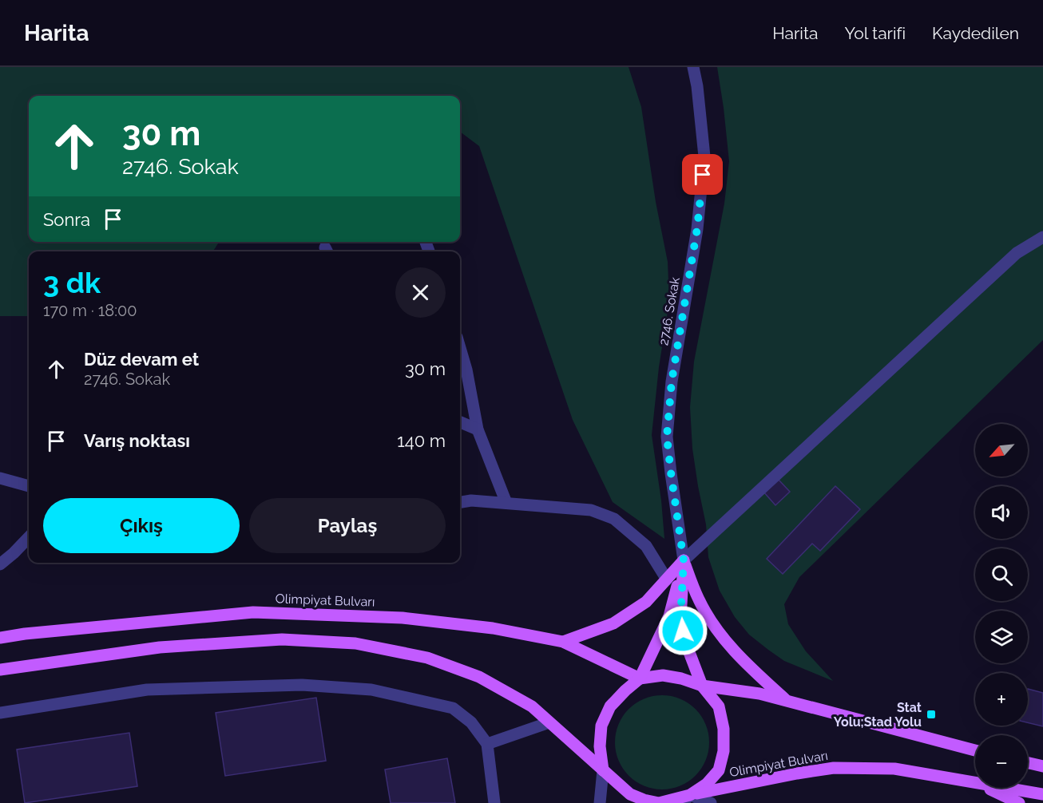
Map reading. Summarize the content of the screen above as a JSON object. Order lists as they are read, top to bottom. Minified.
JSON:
{"streets":{"main road":["Olimpiyat Bulvarı"],"street":["2746. Sokak"]},"places":{"transit":["Stat Yolu;Stad Yolu"]},"north":"bottom left","page":{"header":"Harita","nav":["Harita","Yol tarifi","Kaydedilen"],"turn":["30 m","2746. Sokak"],"then":"Sonra","heading":["3 dk","170 m · 18:00"],"list":[{"name":"Düz devam et","note":"2746. Sokak","value":"30 m"},{"name":"Varış noktası","value":"140 m"}],"map_buttons":["+","−"],"buttons":["Çıkış","Paylaş"]}}
